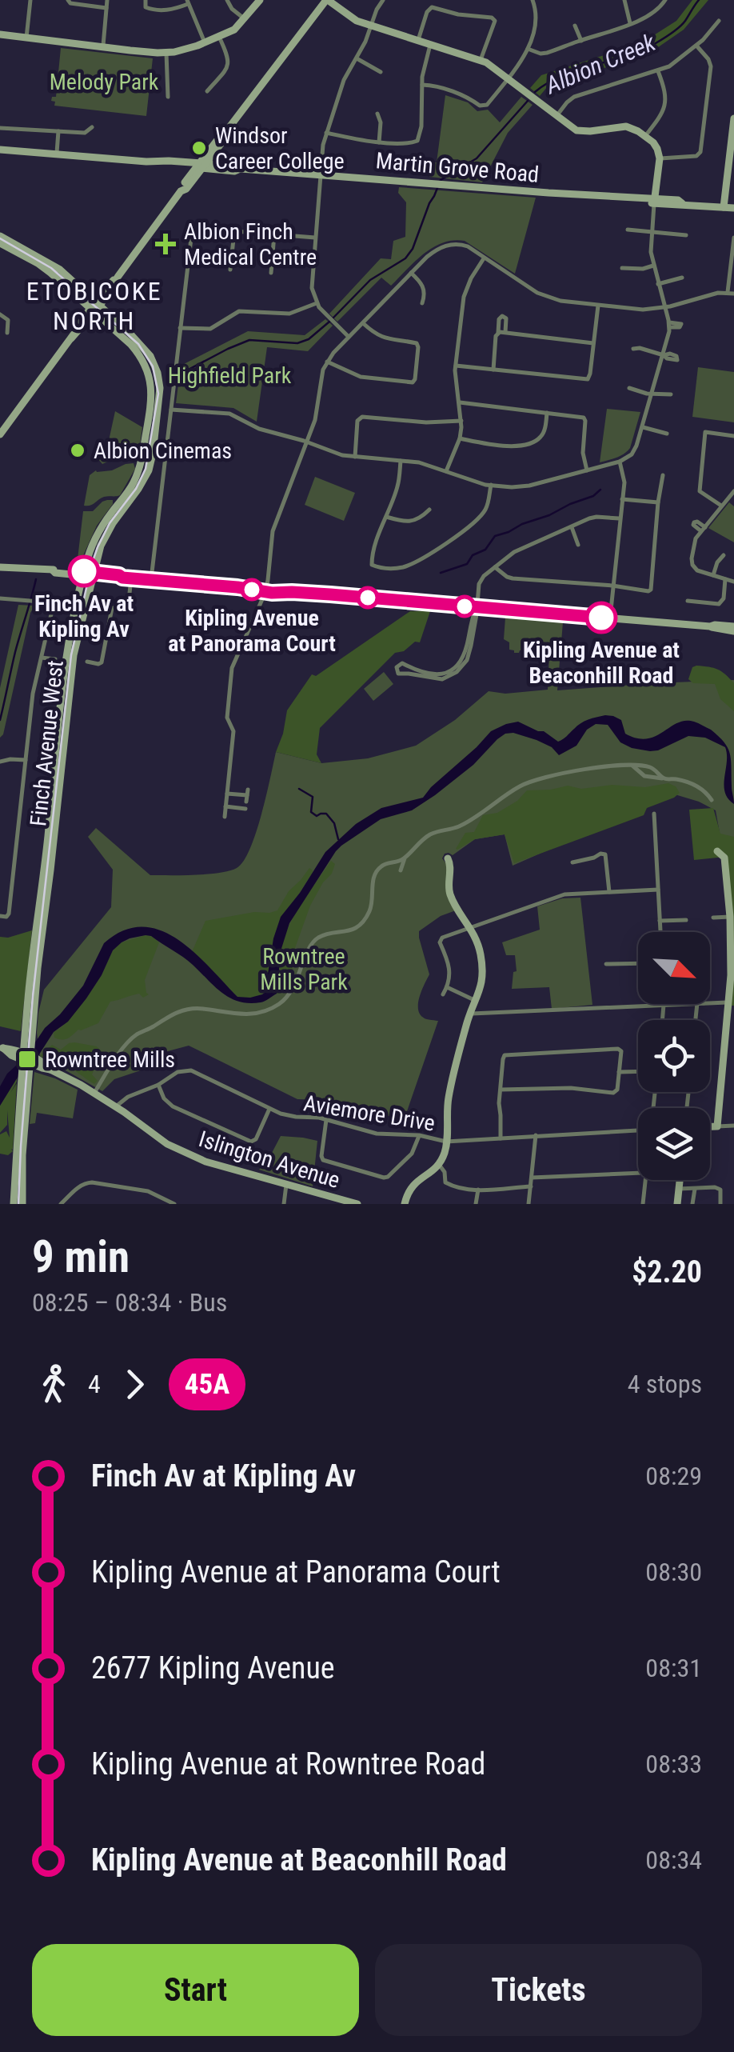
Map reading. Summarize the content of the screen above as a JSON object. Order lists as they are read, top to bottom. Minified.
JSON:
{"streets":{"main road":["Martin Grove Road","Finch Avenue West","Islington Avenue"],"street":["Aviemore Drive"]},"crossings":[["Finch Avenue West","Islington Avenue"],["Aviemore Drive","Islington Avenue"]],"districts":["ETOBICOKE NORTH"],"water":["Albion Creek"],"parks":["Melody Park","Highfield Park","Rowntree Mills Park"],"places":{"other":["Windsor Career College","Albion Cinemas","Finch Av at Kipling Av","Kipling Avenue at Panorama Court","Kipling Avenue at Beaconhill Road"],"health":["Albion Finch Medical Centre"],"transit":["Rowntree Mills"]},"lines":["bus line 45A"],"north":"bottom right","page":{"heading":["9 min","08:25 – 08:34 · Bus","$2.20"],"legs":["4","45A","4 stops"],"list":[{"name":"Finch Av at Kipling Av","value":"08:29"},{"name":"Kipling Avenue at Panorama Court","value":"08:30"},{"name":"2677 Kipling Avenue","value":"08:31"},{"name":"Kipling Avenue at Rowntree Road","value":"08:33"},{"name":"Kipling Avenue at Beaconhill Road","value":"08:34"}],"buttons":["Start","Tickets"]}}
